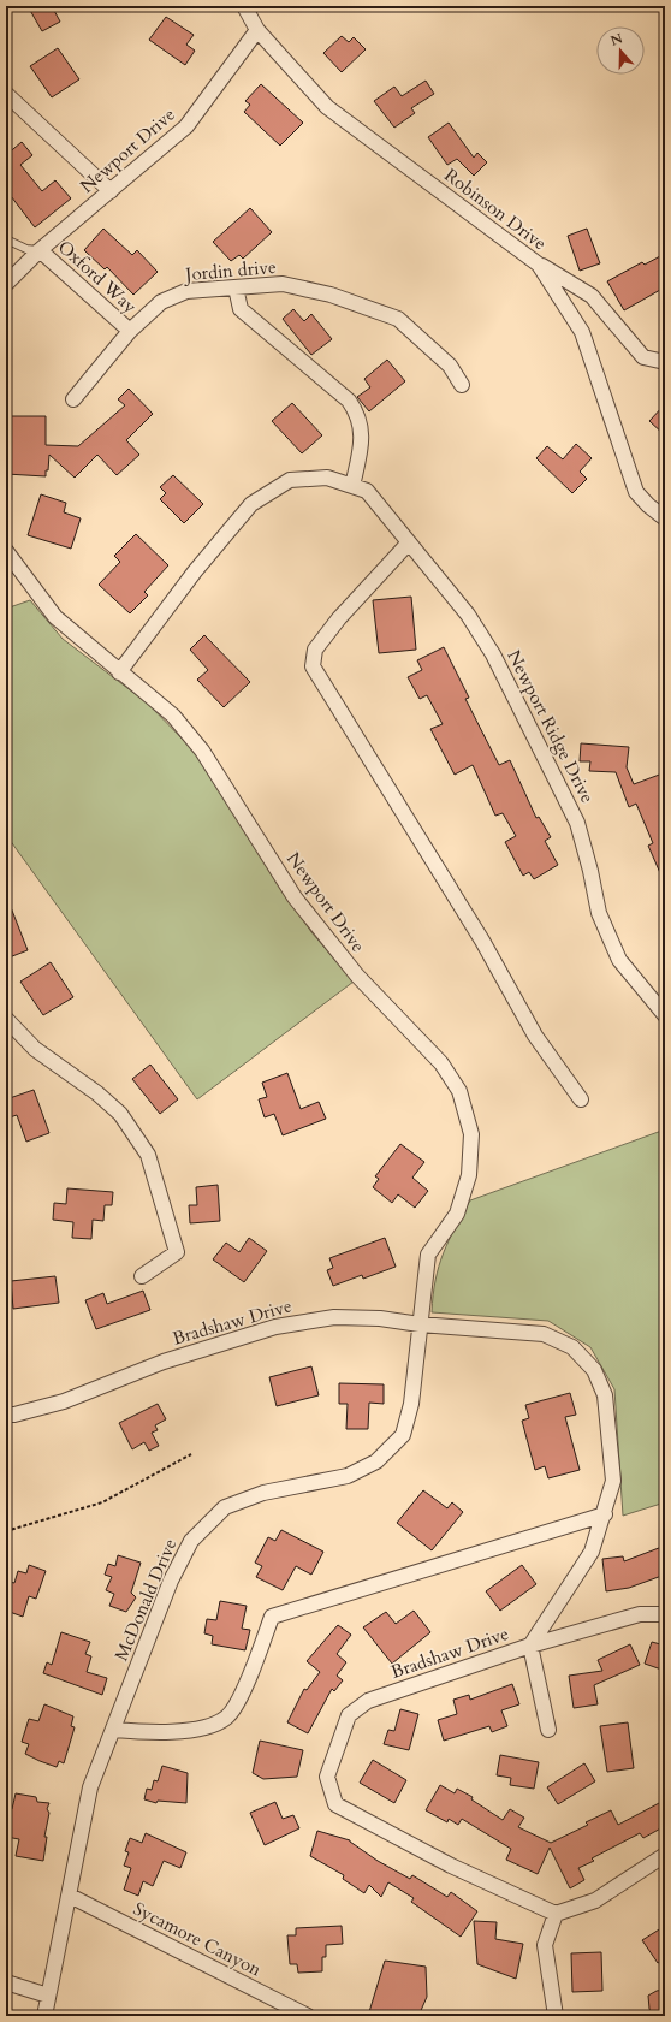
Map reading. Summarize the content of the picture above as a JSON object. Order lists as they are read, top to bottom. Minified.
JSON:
{"streets":{"street":["Newport Drive","Robinson Drive","Jordin drive","Oxford Way","Newport Ridge Drive","Bradshaw Drive","McDonald Drive","Sycamore Canyon"]},"crossings":[["Newport Drive","Robinson Drive"],["Newport Drive","Oxford Way"],["Newport Drive","Newport Ridge Drive"],["Newport Drive","Bradshaw Drive"],["Newport Drive","McDonald Drive"],["Jordin drive","Oxford Way"],["Bradshaw Drive","McDonald Drive"],["McDonald Drive","Sycamore Canyon"]],"north":"top"}
